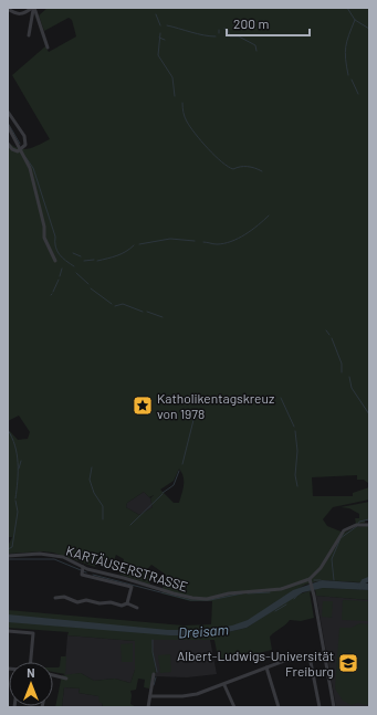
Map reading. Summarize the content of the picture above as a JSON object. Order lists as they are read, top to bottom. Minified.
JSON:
{"streets":{"street":["KARTÄUSERSTRASSE"]},"water":["Dreisam"],"places":{"place":["Katholikentagskreuz von 1978"],"school or university":["Albert-Ludwigs-Universität Freiburg"]},"scale_bar":"200 m","north":"top"}
